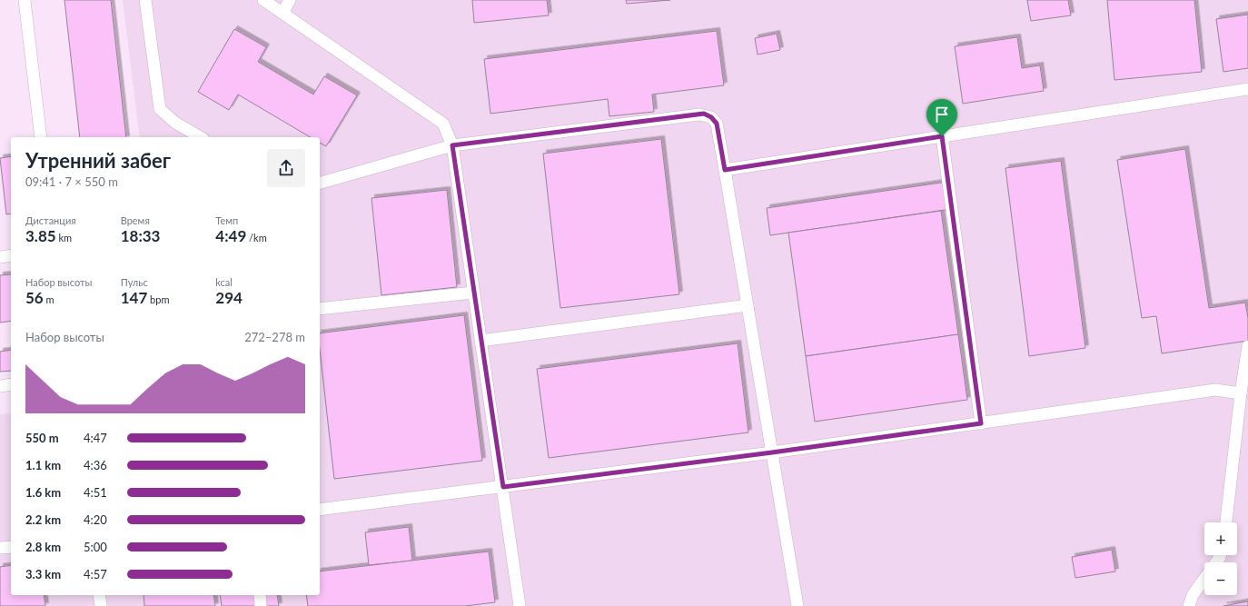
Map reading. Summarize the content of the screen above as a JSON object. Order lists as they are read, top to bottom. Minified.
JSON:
{"page":{"heading":["Утренний забег","09:41 · 7 × 550 m"],"stats":[["Дистанция","3.85 km"],["Время","18:33"],["Темп","4:49 /km"],["Набор высоты","56 m"],["Пульс","147 bpm"],["kcal","294"]],"chart":["Набор высоты","272–278 m"],"list":[{"name":"550 m","note":"4:47"},{"name":"1.1 km","note":"4:36"},{"name":"1.6 km","note":"4:51"},{"name":"2.2 km","note":"4:20"},{"name":"2.8 km","note":"5:00"},{"name":"3.3 km","note":"4:57"}],"map_buttons":["+","−"]}}
